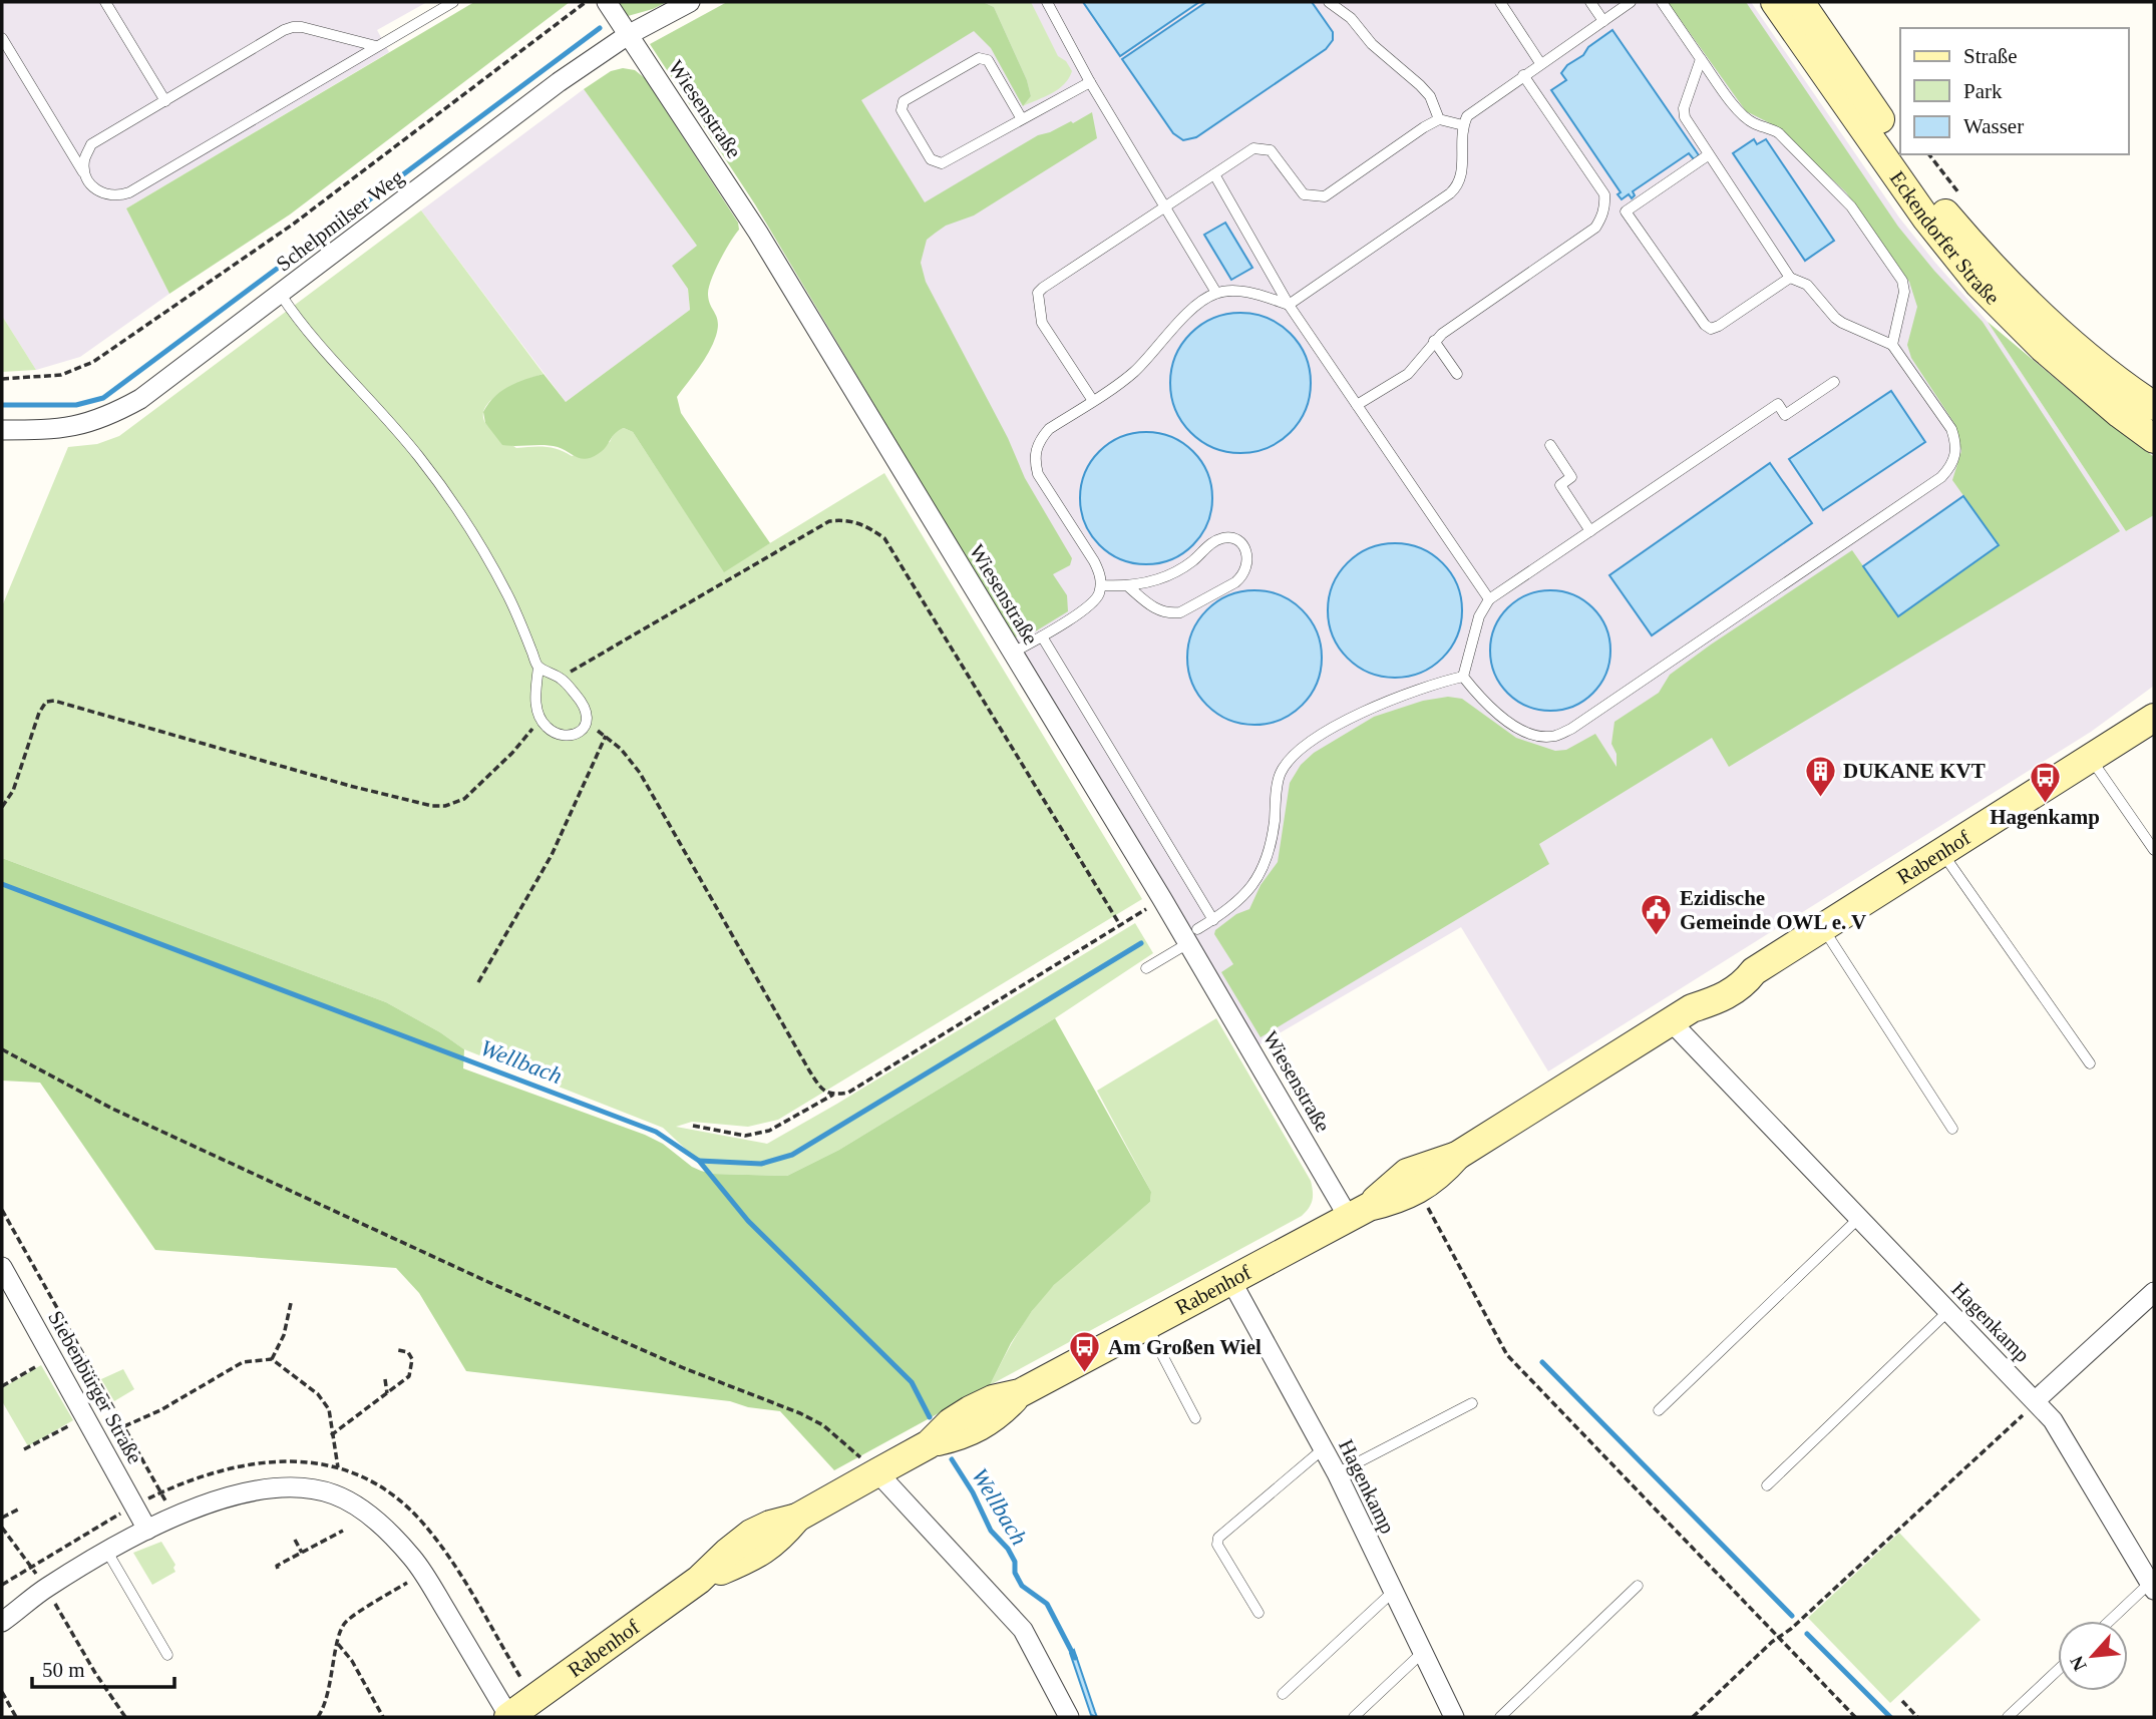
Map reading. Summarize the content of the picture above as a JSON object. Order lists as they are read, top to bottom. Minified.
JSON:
{"streets":{"street":["Wiesenstraße","Schelpmilser Weg","Eckendorfer Straße","Rabenhof","Hagenkamp","Siebenbürger Straße"]},"crossings":[["Wiesenstraße","Schelpmilser Weg"],["Wiesenstraße","Rabenhof"],["Rabenhof","Hagenkamp"]],"water":["Wellbach"],"places":{"building":["DUKANE KVT"],"bus stop":["Hagenkamp","Am Großen Wiel"],"public building":["Ezidische Gemeinde OWL e. V"]},"legend":["Straße","Park","Wasser"],"scale_bar":"50 m","north":"bottom left"}
